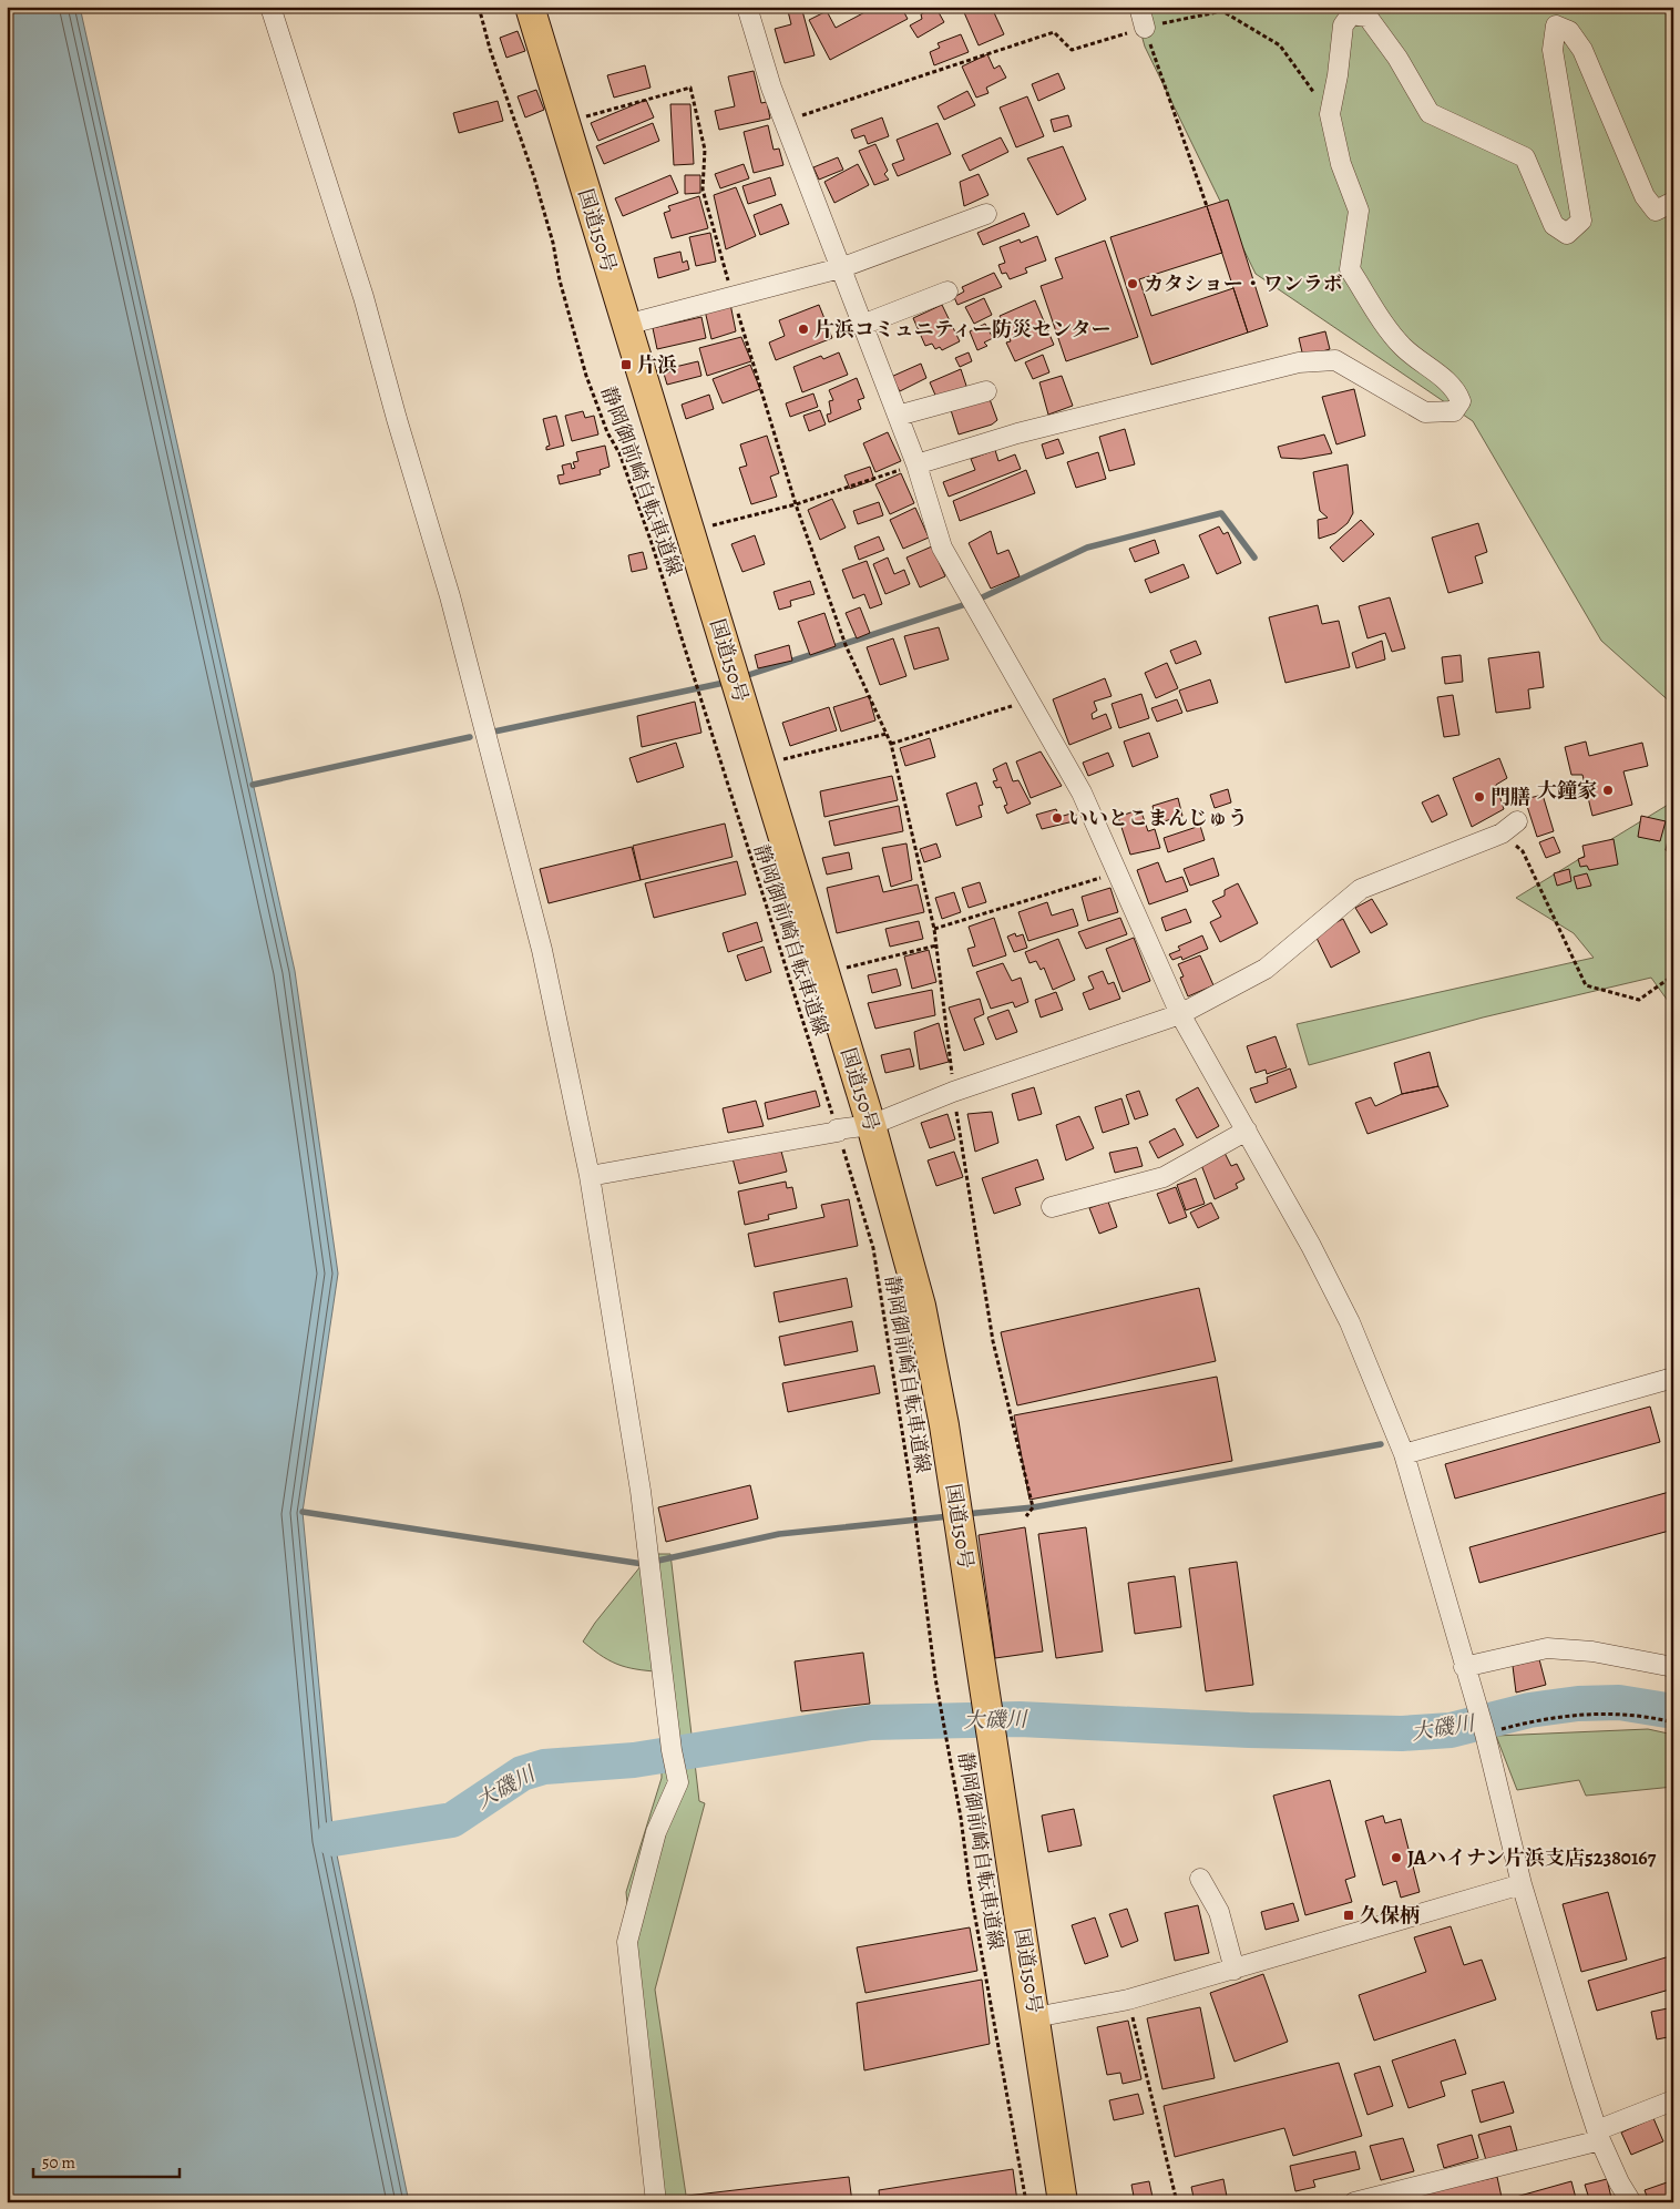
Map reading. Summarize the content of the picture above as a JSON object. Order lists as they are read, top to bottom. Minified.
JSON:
{"streets":{"highway":["国道150号"],"path":["静岡御前崎自転車道線"]},"water":["大磯川"],"places":{"other":["カタショー・ワンラボ","片浜コミュニティー防災センター","大鐘家","門膳","いいとこまんじゅう","JAハイナン片浜支店52380167"],"transit":["片浜","久保柄"]},"scale_bar":"50 m"}
